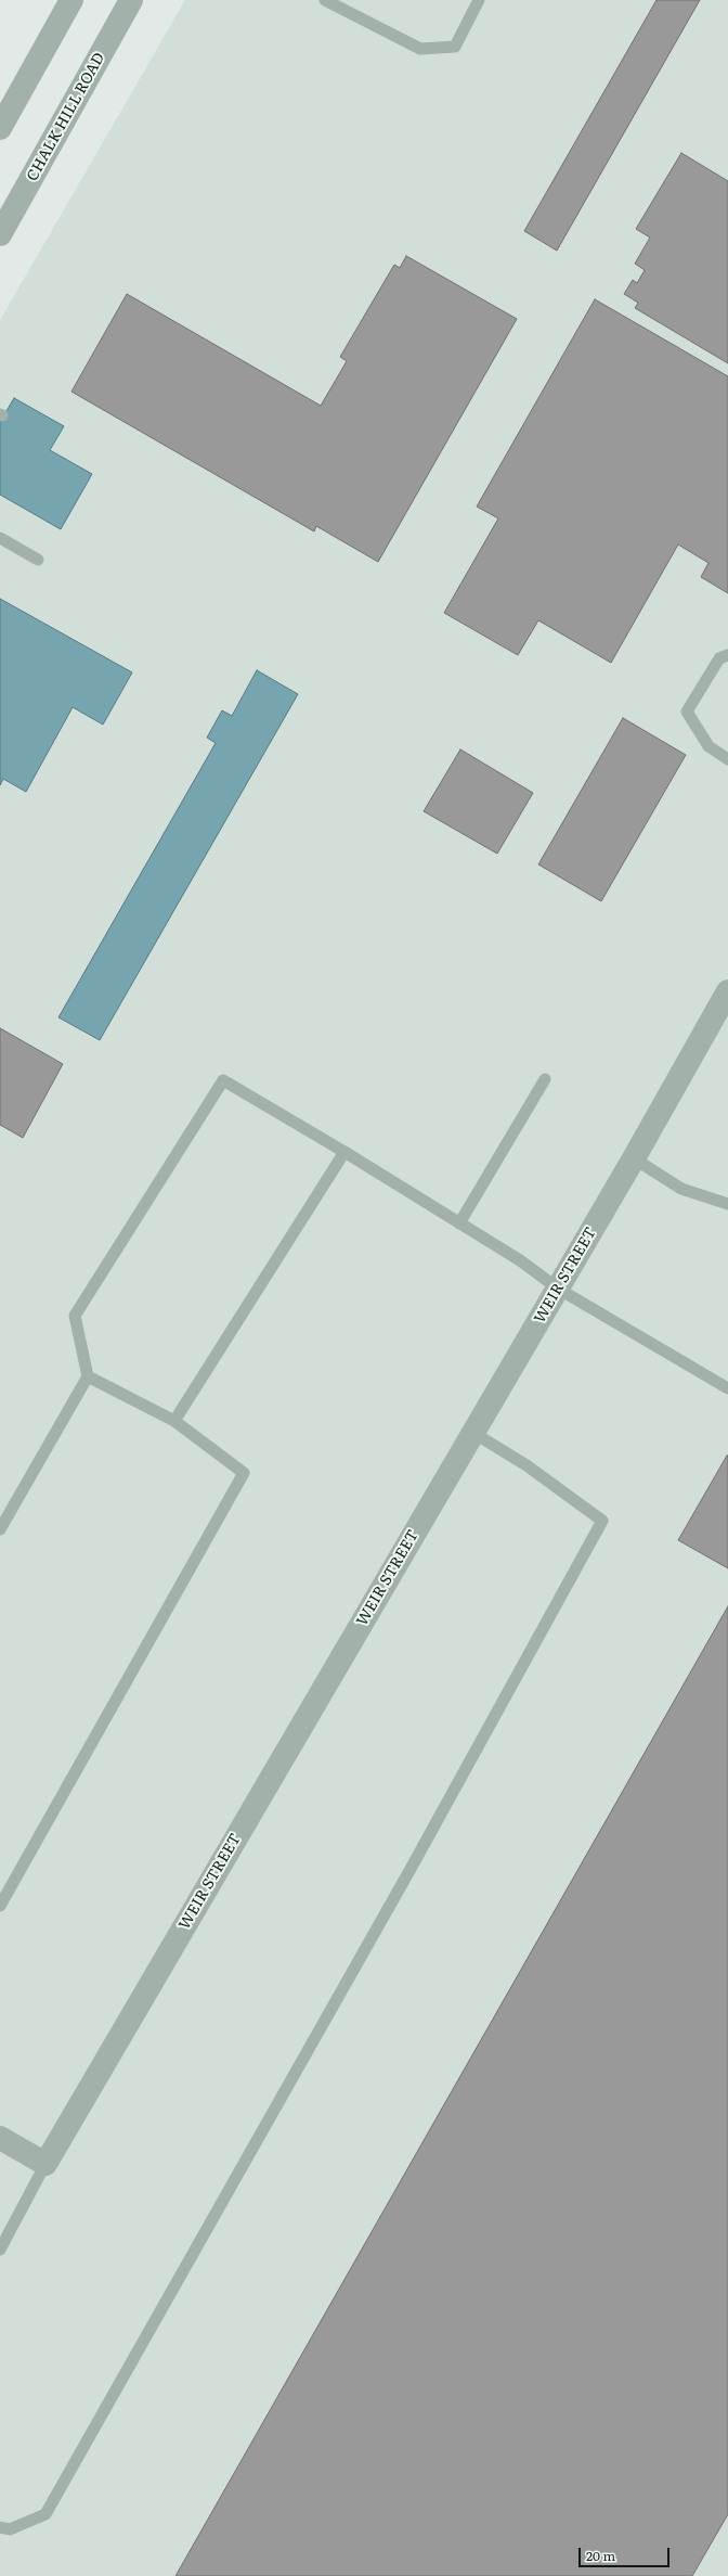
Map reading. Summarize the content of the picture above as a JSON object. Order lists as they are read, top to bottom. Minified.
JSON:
{"streets":{"street":["CHALK HILL ROAD","WEIR STREET"]},"scale_bar":"20 m"}
